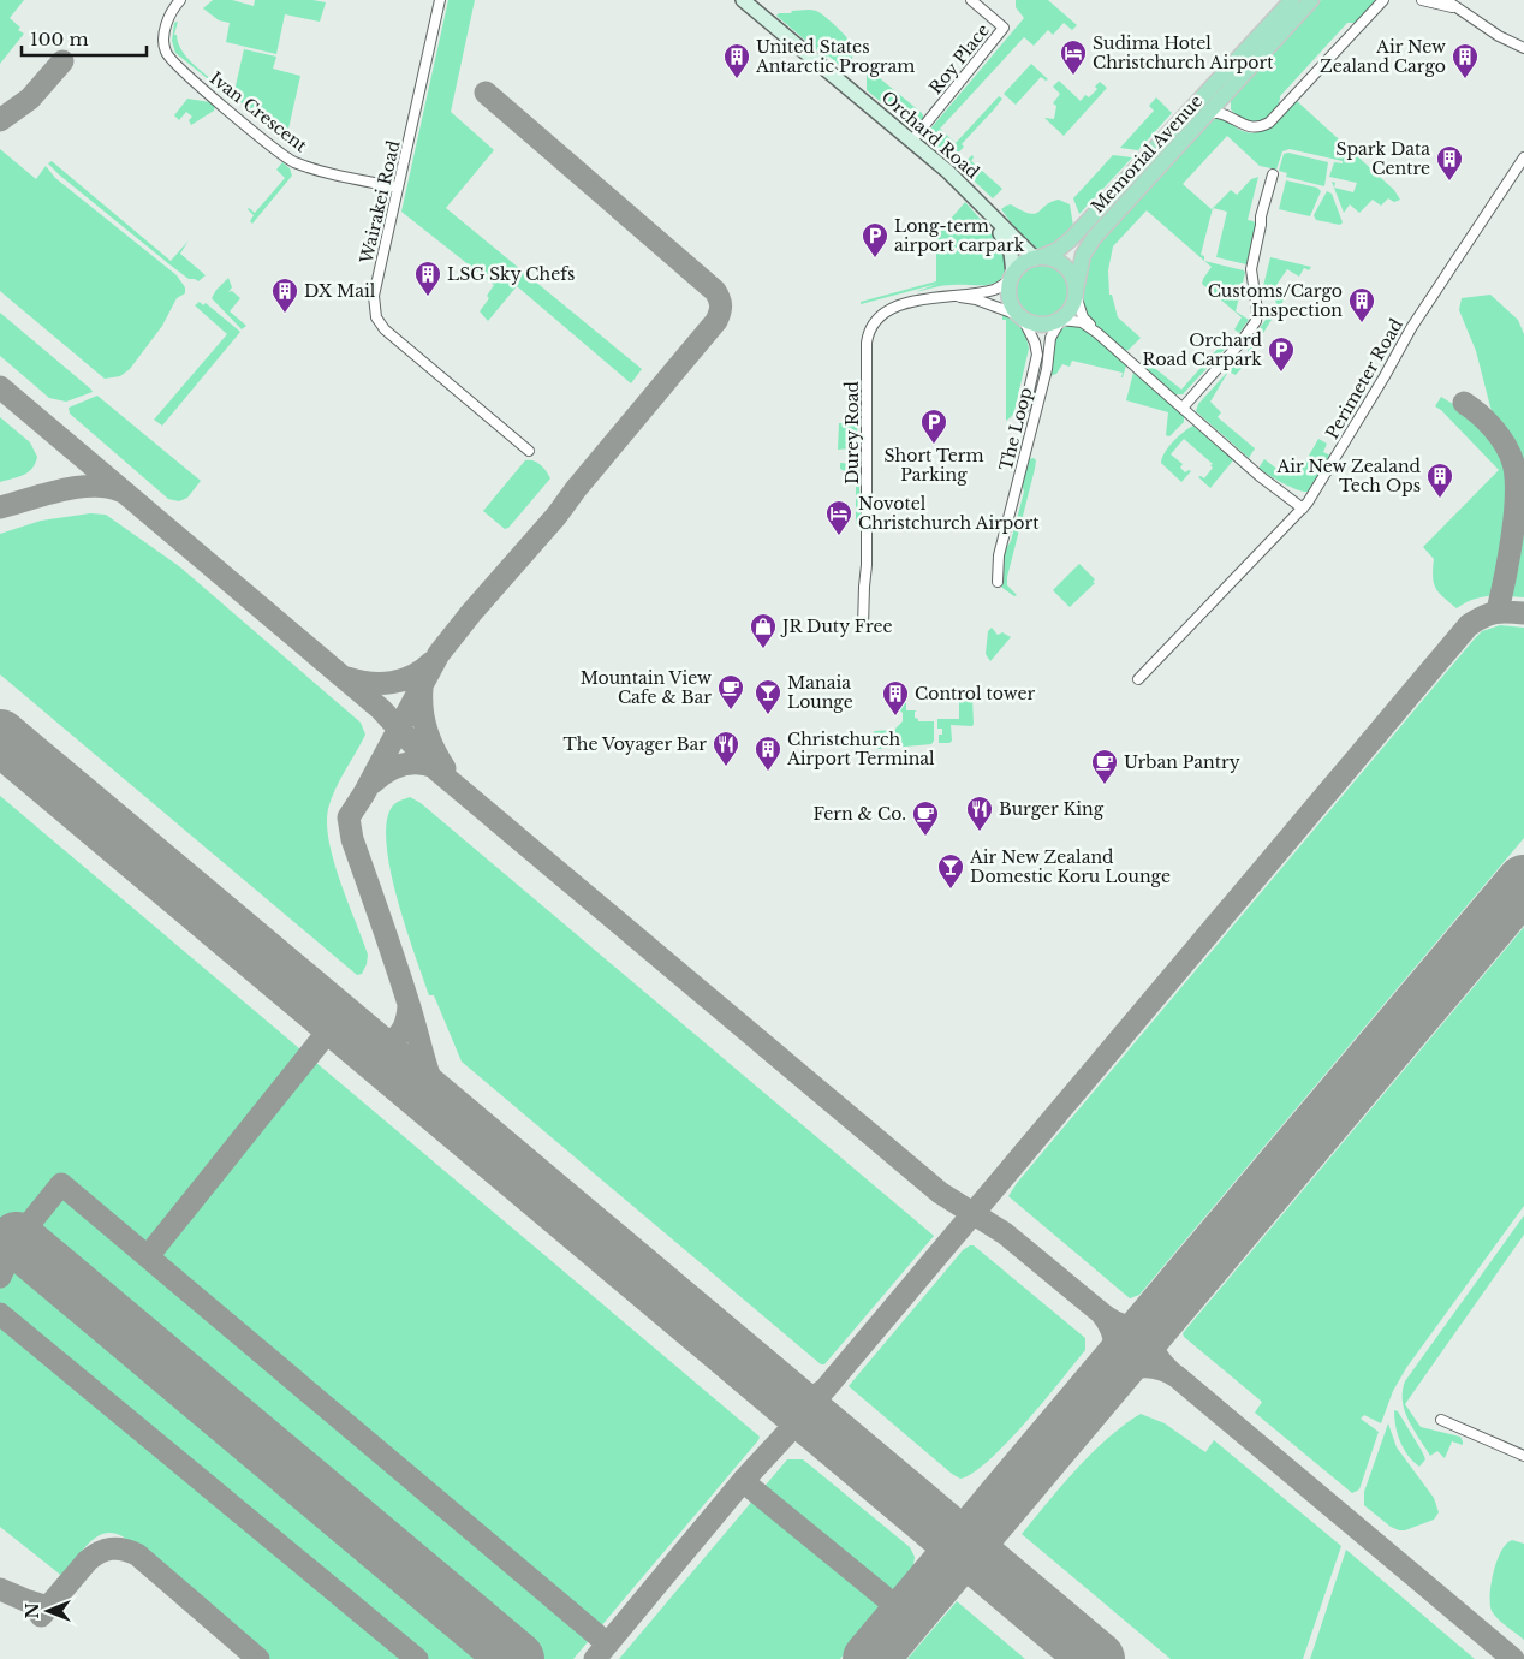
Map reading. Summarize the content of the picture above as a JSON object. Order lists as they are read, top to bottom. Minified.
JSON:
{"streets":{"main road":["Memorial Avenue"],"street":["Roy Place","Ivan Crescent","Orchard Road","Wairakei Road","Perimeter Road","The Loop","Durey Road"]},"crossings":[["Roy Place","Orchard Road"],["Ivan Crescent","Wairakei Road"],["Orchard Road","Memorial Avenue"],["Orchard Road","The Loop"],["Orchard Road","Durey Road"],["Memorial Avenue","The Loop"],["Memorial Avenue","Durey Road"],["The Loop","Durey Road"]],"places":{"hotel":["Sudima Hotel Christchurch Airport","Novotel Christchurch Airport"],"building":["United States Antarctic Program","Air New Zealand Cargo","Spark Data Centre","LSG Sky Chefs","DX Mail","Customs/Cargo Inspection","Air New Zealand Tech Ops","Control tower","Christchurch Airport Terminal"],"parking":["Long-term airport carpark","Orchard Road Carpark","Short Term Parking"],"shop":["JR Duty Free"],"cafe":["Mountain View Cafe & Bar","Urban Pantry","Fern & Co."],"bar":["Manaia Lounge","Air New Zealand Domestic Koru Lounge"],"restaurant":["The Voyager Bar","Burger King"]},"scale_bar":"100 m","north":"left"}
